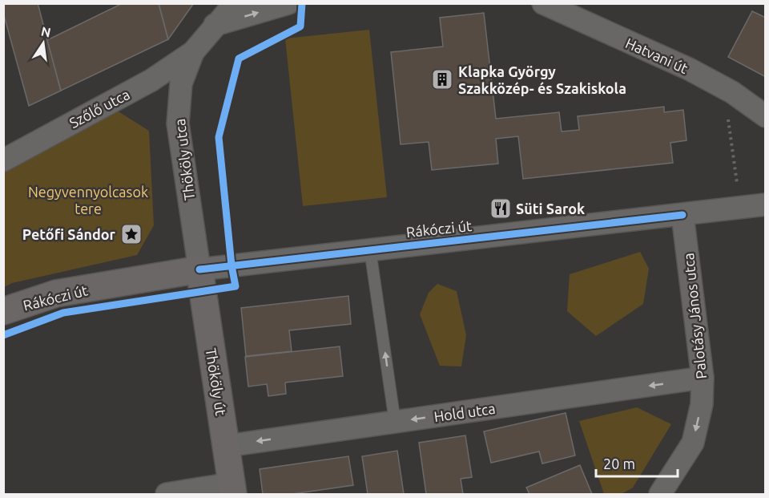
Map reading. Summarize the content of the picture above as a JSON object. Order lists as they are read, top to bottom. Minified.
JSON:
{"streets":{"street":["Hatvani út","Szőlő utca","Thököly utca","Rákóczi út","Palotásy János utca","Thököly út","Hold utca"]},"crossings":[["Szőlő utca","Thököly utca"],["Thököly utca","Rákóczi út"],["Thököly utca","Thököly út"],["Rákóczi út","Palotásy János utca"],["Rákóczi út","Thököly út"],["Palotásy János utca","Hold utca"],["Thököly út","Hold utca"]],"one_way":["Palotásy János utca","Hold utca"],"parks":["Negyvennyolcasok tere"],"places":{"building":["Klapka György Szakközép- és Szakiskola"],"restaurant":["Süti Sarok"],"place":["Petőfi Sándor"]},"scale_bar":"20 m","north":"top"}
